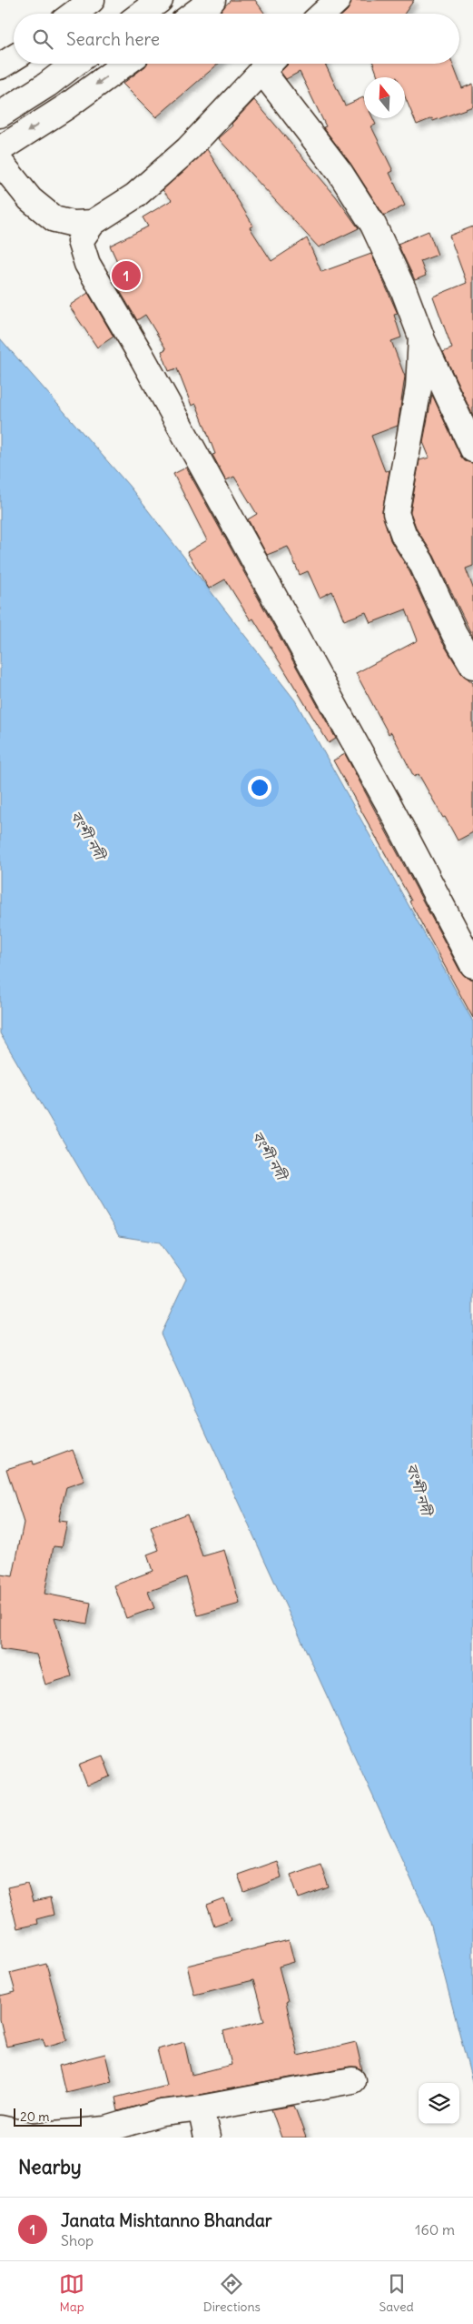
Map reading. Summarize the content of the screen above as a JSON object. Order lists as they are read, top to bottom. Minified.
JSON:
{"water":["বংশী নদী"],"scale_bar":"20 m","north":"top","page":{"search":"Search here","pins":"1","scale":"20 m","heading":"Nearby","list":[{"mark":"1","name":"Janata Mishtanno Bhandar","note":"Shop","value":"160 m"}],"nav":["Map","Directions","Saved"]}}
